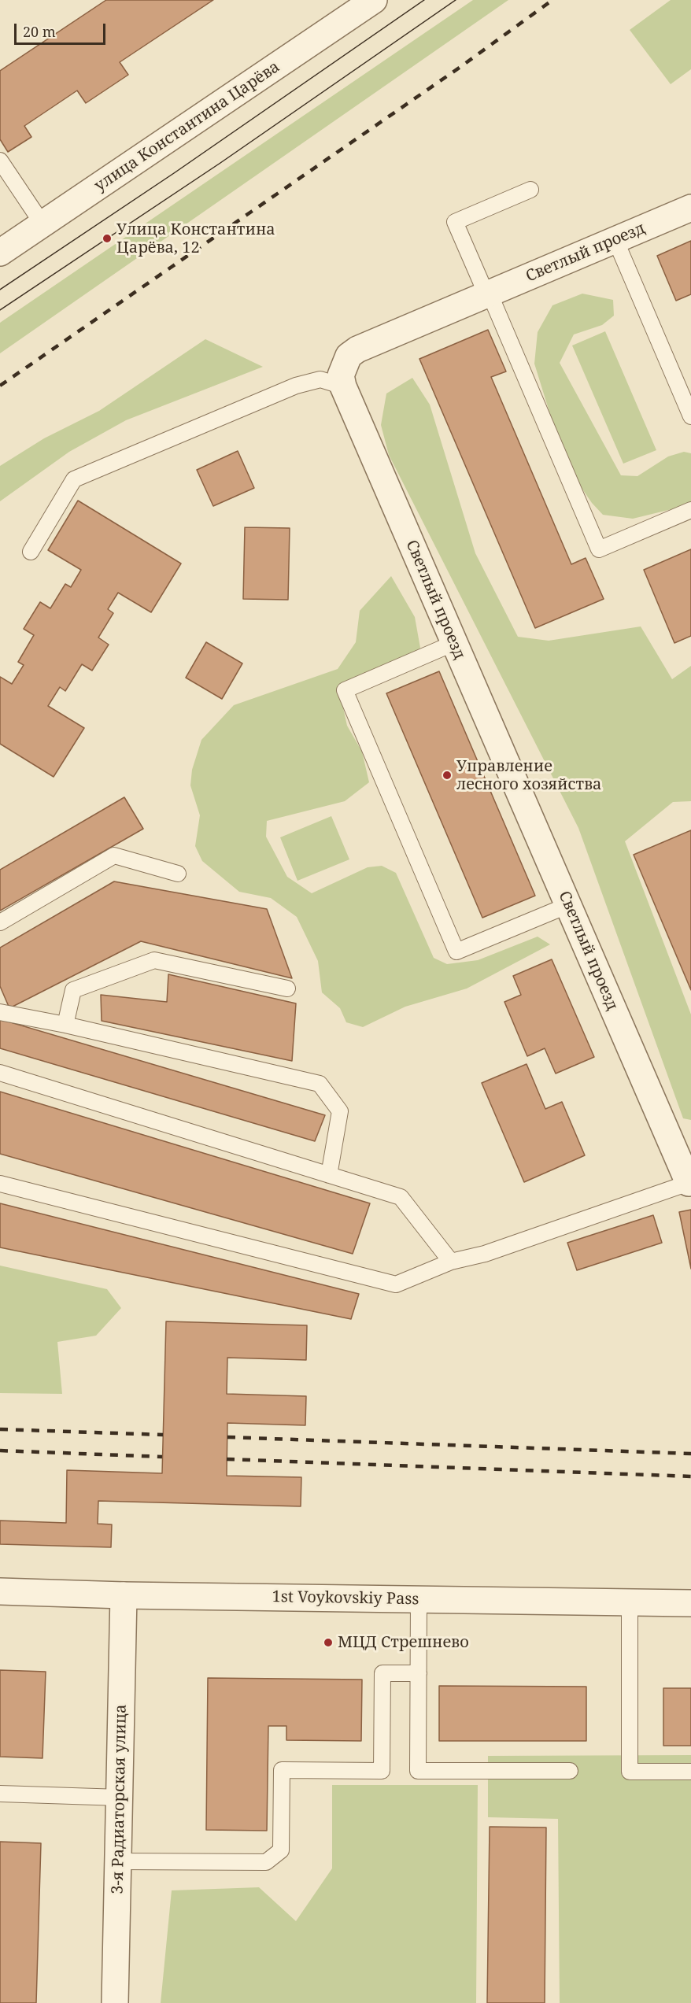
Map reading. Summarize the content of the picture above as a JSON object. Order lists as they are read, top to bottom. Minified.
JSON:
{"streets":{"street":["улица Константина Царёва","Светлый проезд","1st Voykovskiy Pass","3-я Радиаторская улица"]},"crossings":[["1st Voykovskiy Pass","3-я Радиаторская улица"]],"places":["Улица Константина Царёва, 12","Управление лесного хозяйства","МЦД Стрешнево"],"scale_bar":"20 m"}
